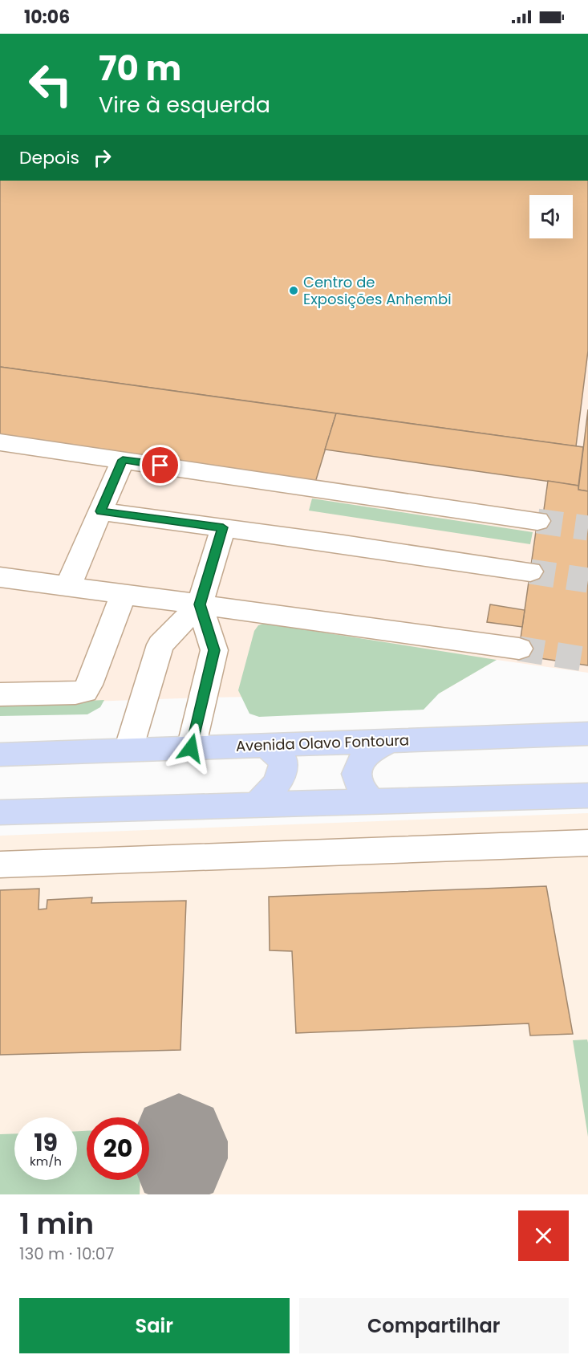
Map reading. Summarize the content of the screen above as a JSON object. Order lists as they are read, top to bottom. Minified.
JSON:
{"streets":{"main road":["Avenida Olavo Fontoura"]},"places":["Centro de Exposições Anhembi"],"page":{"status":"10:06","turn":["70 m","Vire à esquerda"],"then":"Depois","speed":"19 km/h","limit":"20","heading":["1 min","130 m · 10:07"],"buttons":["Sair","Compartilhar"]}}
